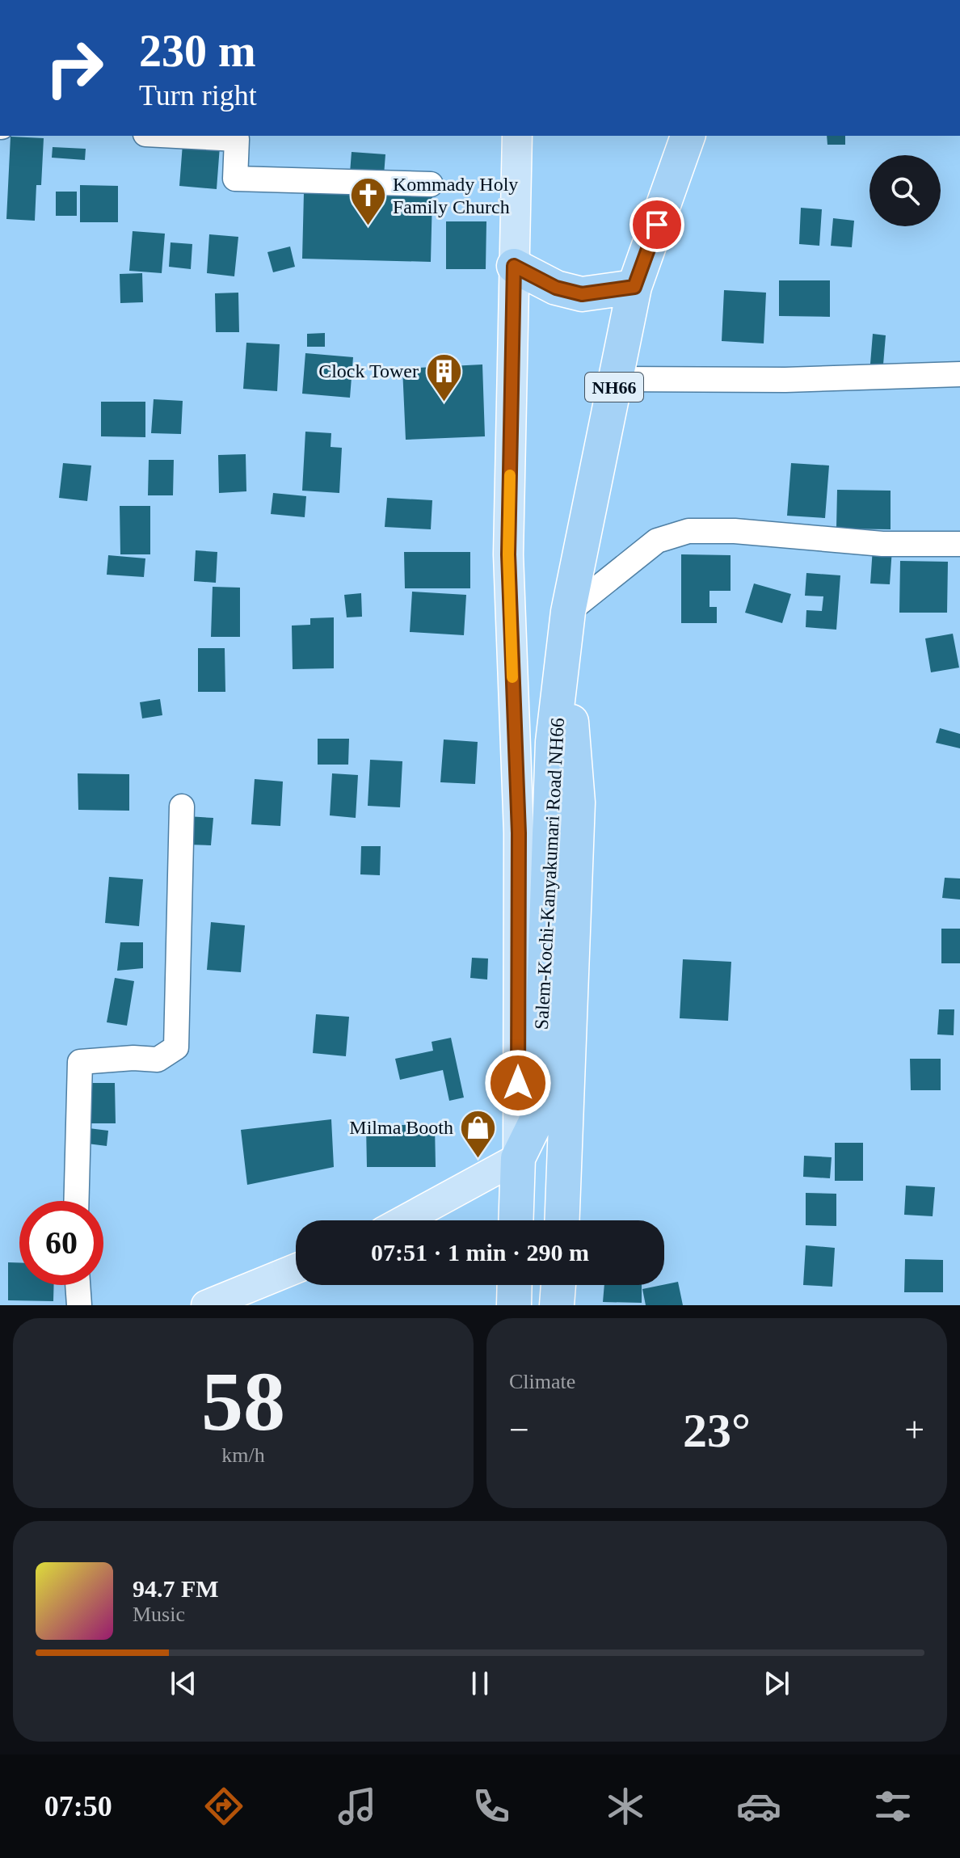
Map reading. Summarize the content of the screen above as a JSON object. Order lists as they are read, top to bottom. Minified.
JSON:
{"streets":{"highway":["NH66","Salem-Kochi-Kanyakumari Road NH66"]},"crossings":[["NH66","Salem-Kochi-Kanyakumari Road NH66"]],"places":{"church":["Kommady Holy Family Church"],"building":["Clock Tower"],"shop":["Milma Booth"]},"page":{"turn":["230 m","Turn right"],"limit":"60","trip":"07:51 · 1 min · 290 m","tile":[["58","km/h"],"Climate"],"heat":["−","23°","+"],"song":["94.7 FM","Music"],"tabs":"07:50"}}
